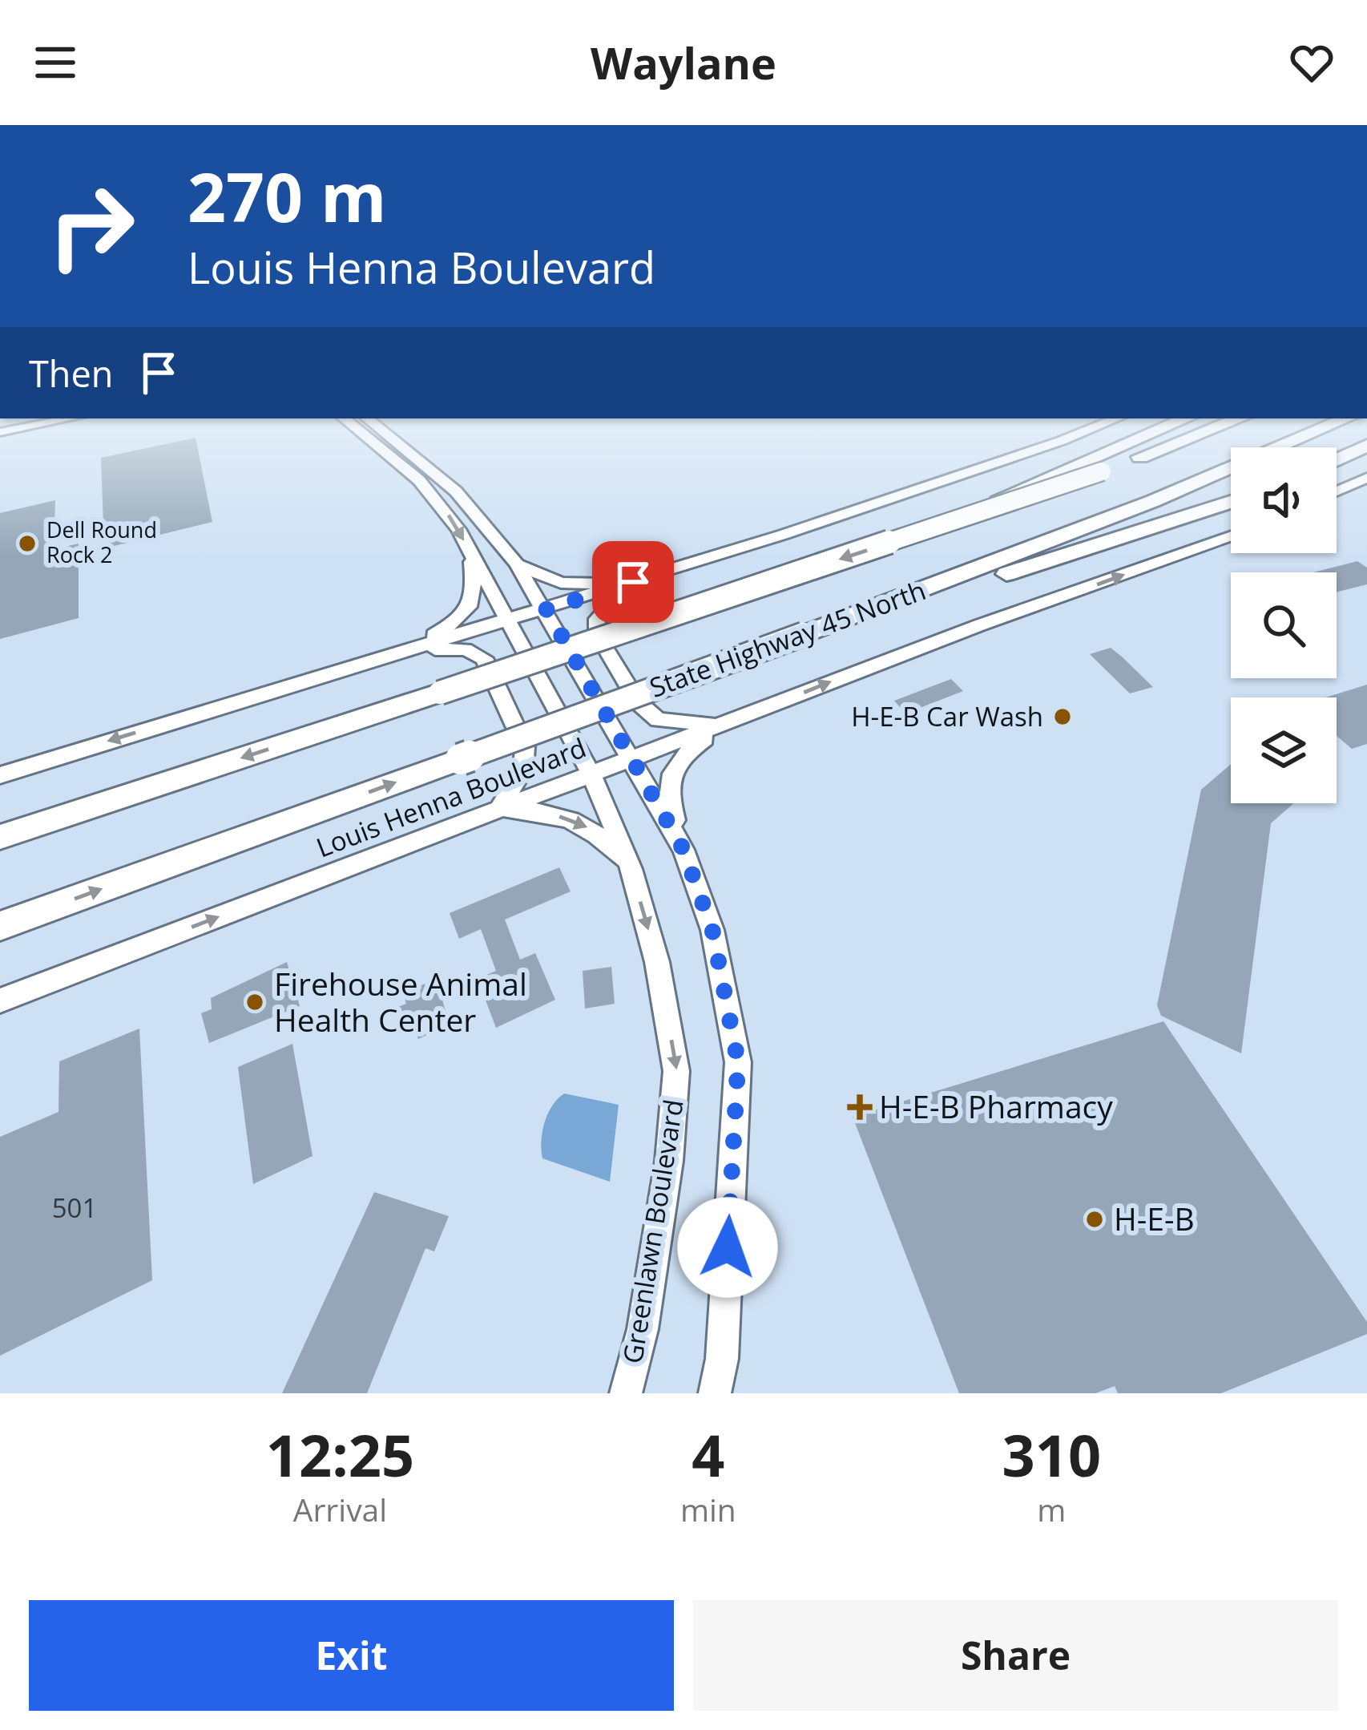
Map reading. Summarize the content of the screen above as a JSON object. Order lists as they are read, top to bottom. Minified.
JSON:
{"streets":{"highway":["State Highway 45 North"],"main road":["Louis Henna Boulevard","Greenlawn Boulevard"]},"crossings":[["Louis Henna Boulevard","Greenlawn Boulevard"]],"places":{"other":["Dell Round Rock 2","H-E-B Car Wash","Firehouse Animal Health Center","H-E-B"],"health":["H-E-B Pharmacy"]},"house_numbers":["501"],"page":{"header":"Waylane","turn":["270 m","Louis Henna Boulevard"],"then":"Then","eta":["12:25","Arrival","4","min","310","m"],"buttons":["Exit","Share"]}}
